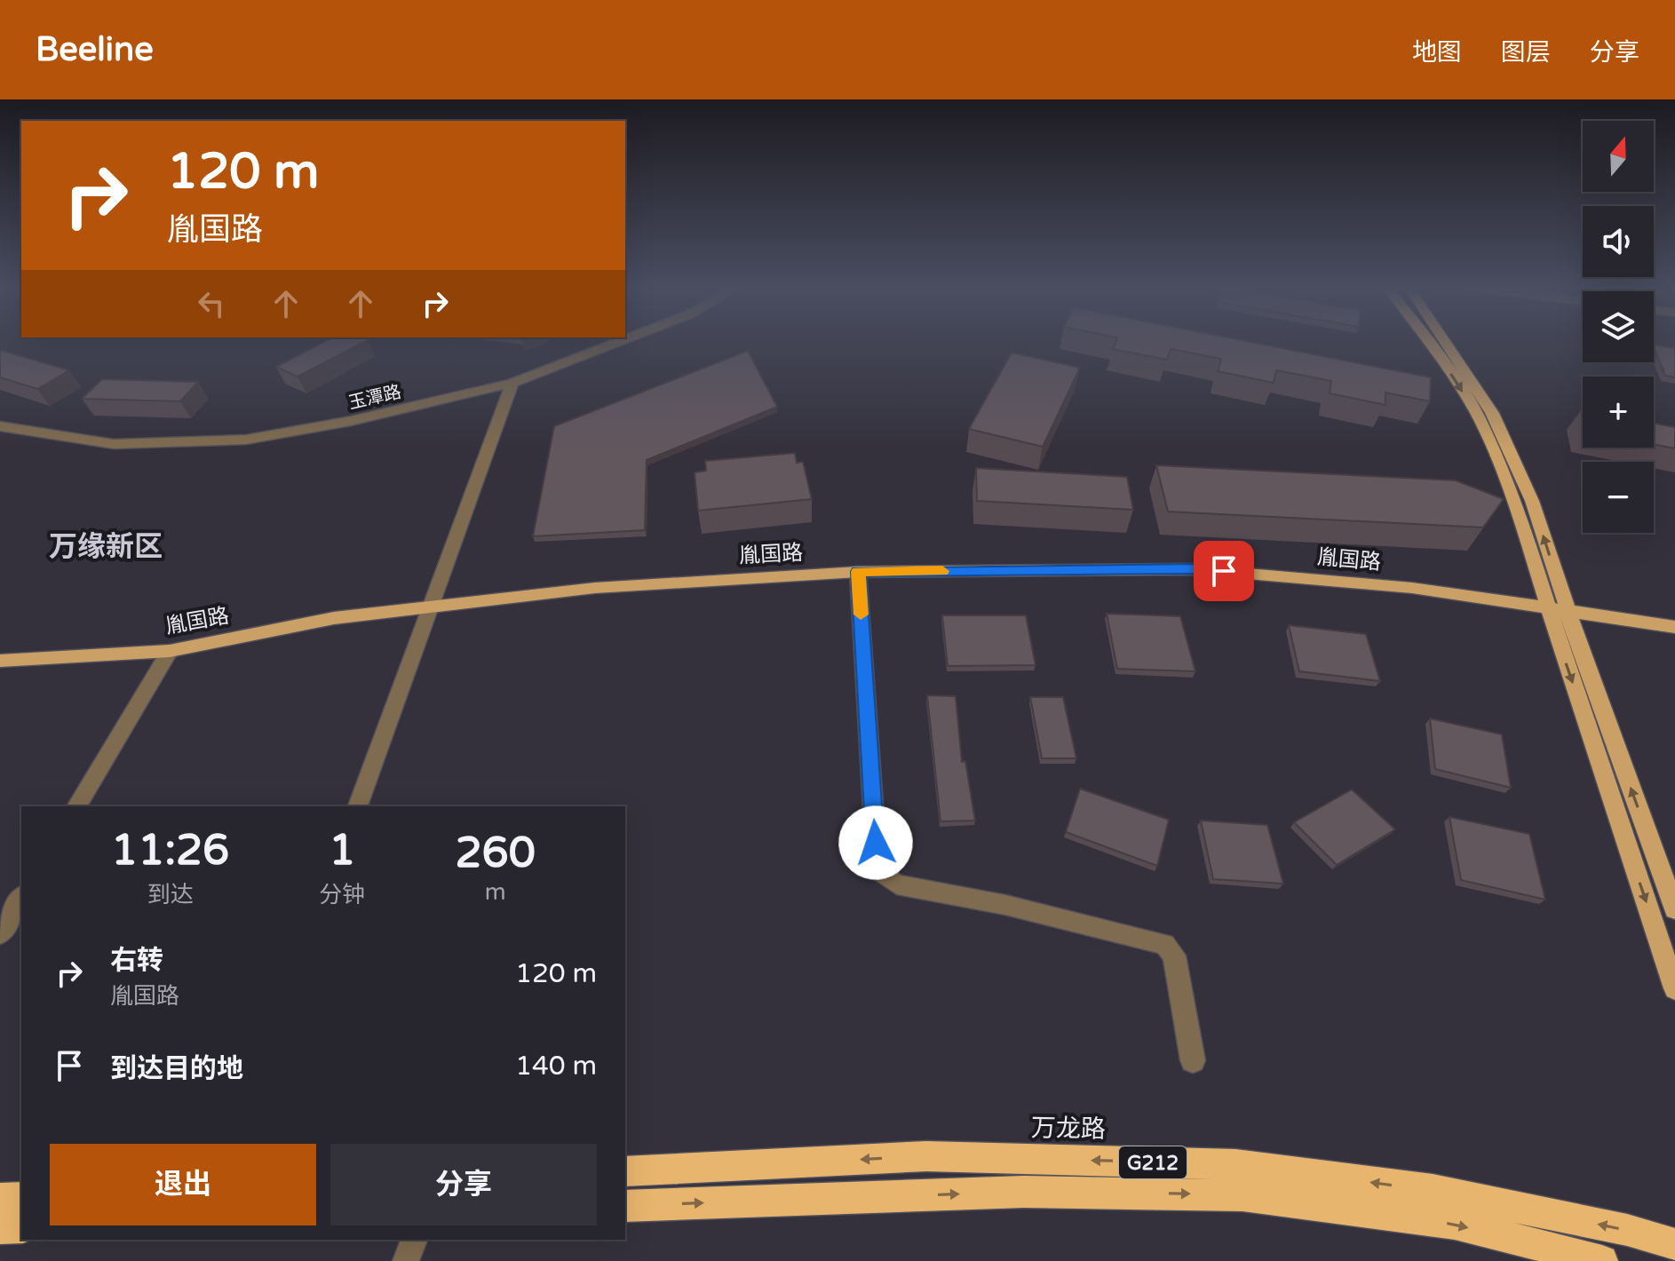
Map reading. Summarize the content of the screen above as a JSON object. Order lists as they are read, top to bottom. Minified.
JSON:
{"streets":{"highway":["万龙路","G212"],"main road":["胤国路"],"street":["玉潭路"]},"districts":["万缘新区"],"north":"top","page":{"header":"Beeline","nav":["地图","图层","分享"],"map_buttons":["+","−"],"turn":["120 m","胤国路"],"eta":["11:26","到达","1","分钟","260","m"],"list":[{"name":"右转","note":"胤国路","value":"120 m"},{"name":"到达目的地","value":"140 m"}],"buttons":["退出","分享"]}}
